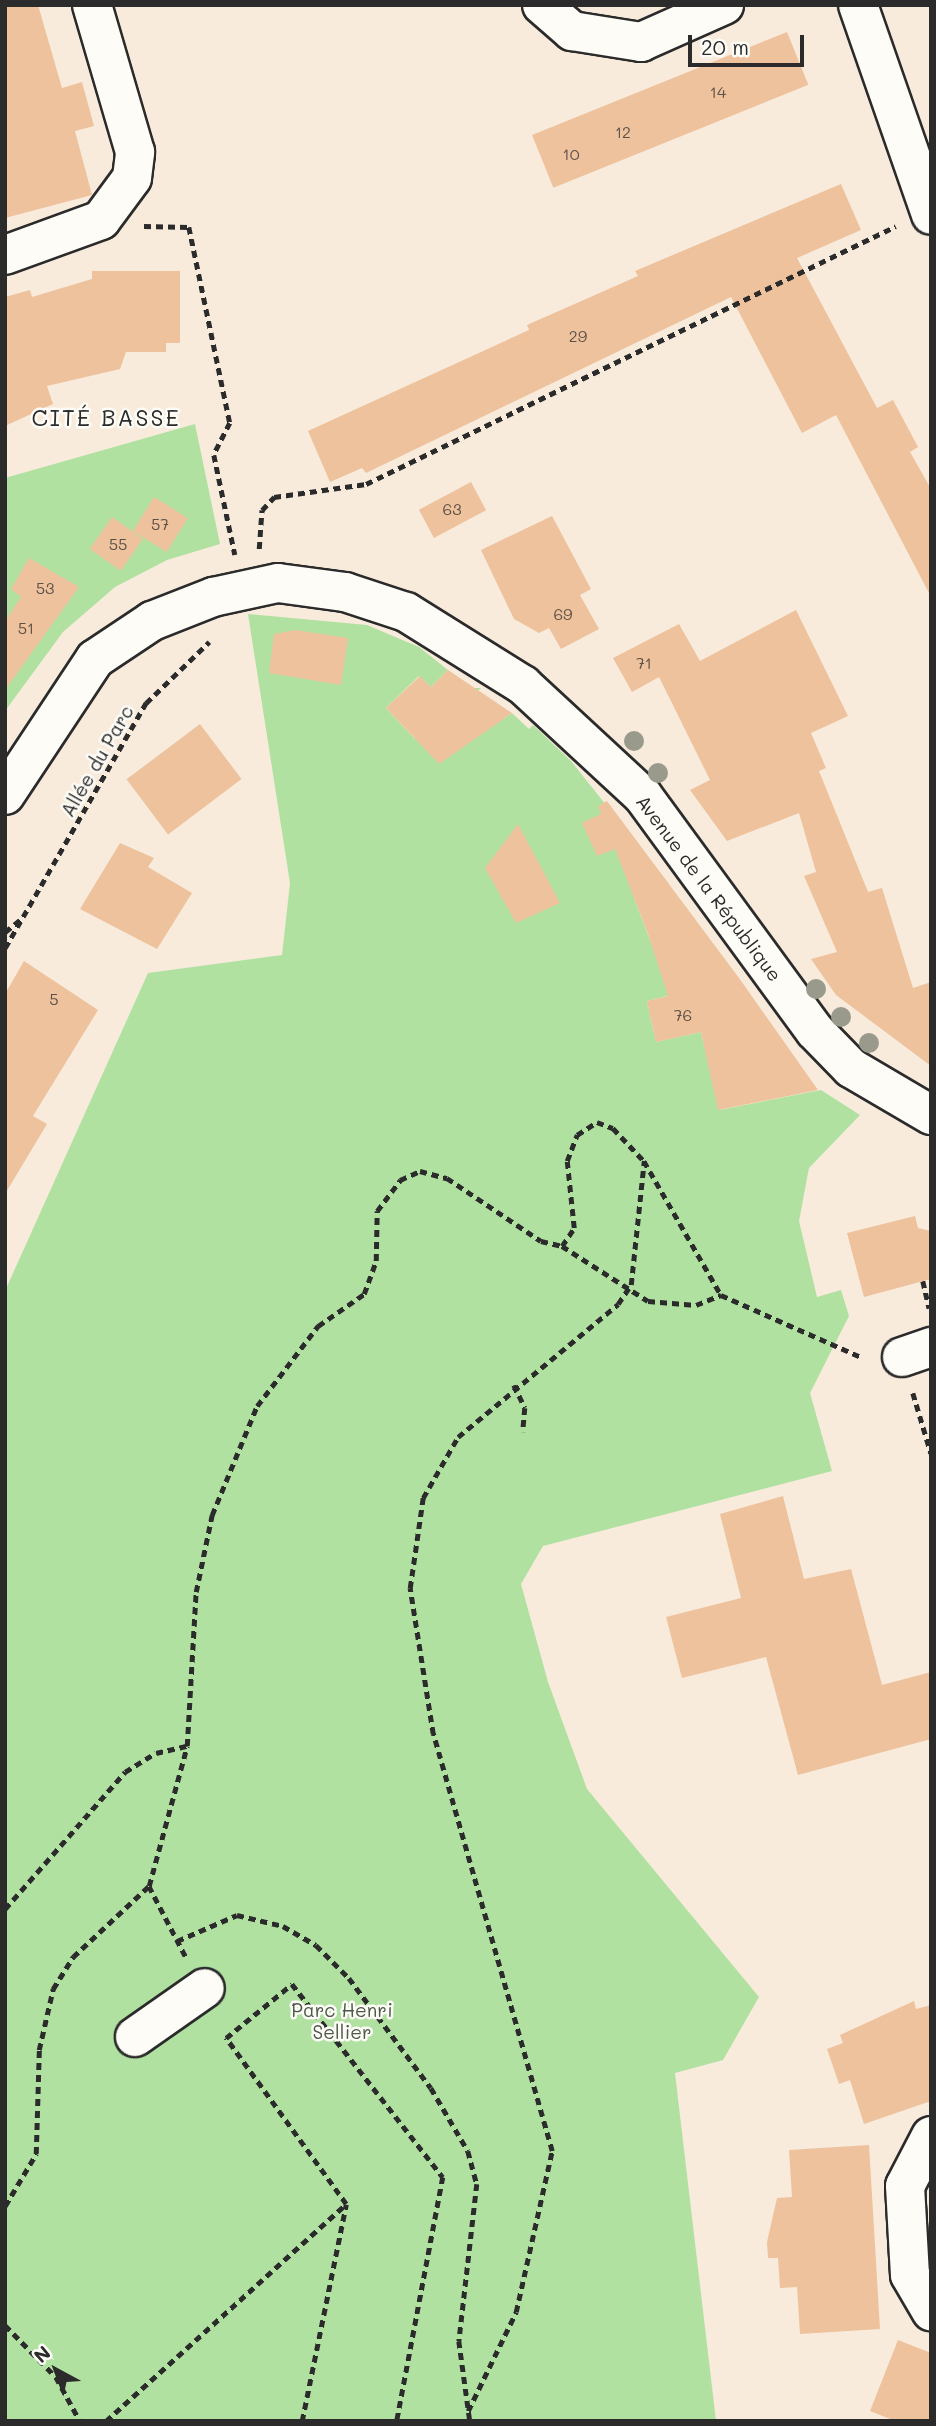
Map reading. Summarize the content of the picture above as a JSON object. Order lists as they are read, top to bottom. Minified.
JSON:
{"streets":{"street":["Avenue de la République"],"path":["Allée du Parc"]},"districts":["CITÉ BASSE"],"parks":["Parc Henri Sellier"],"house_numbers":["14","12","10","29","63","57","55","53","69","51","71","5","76"],"scale_bar":"20 m","north":"top left"}
